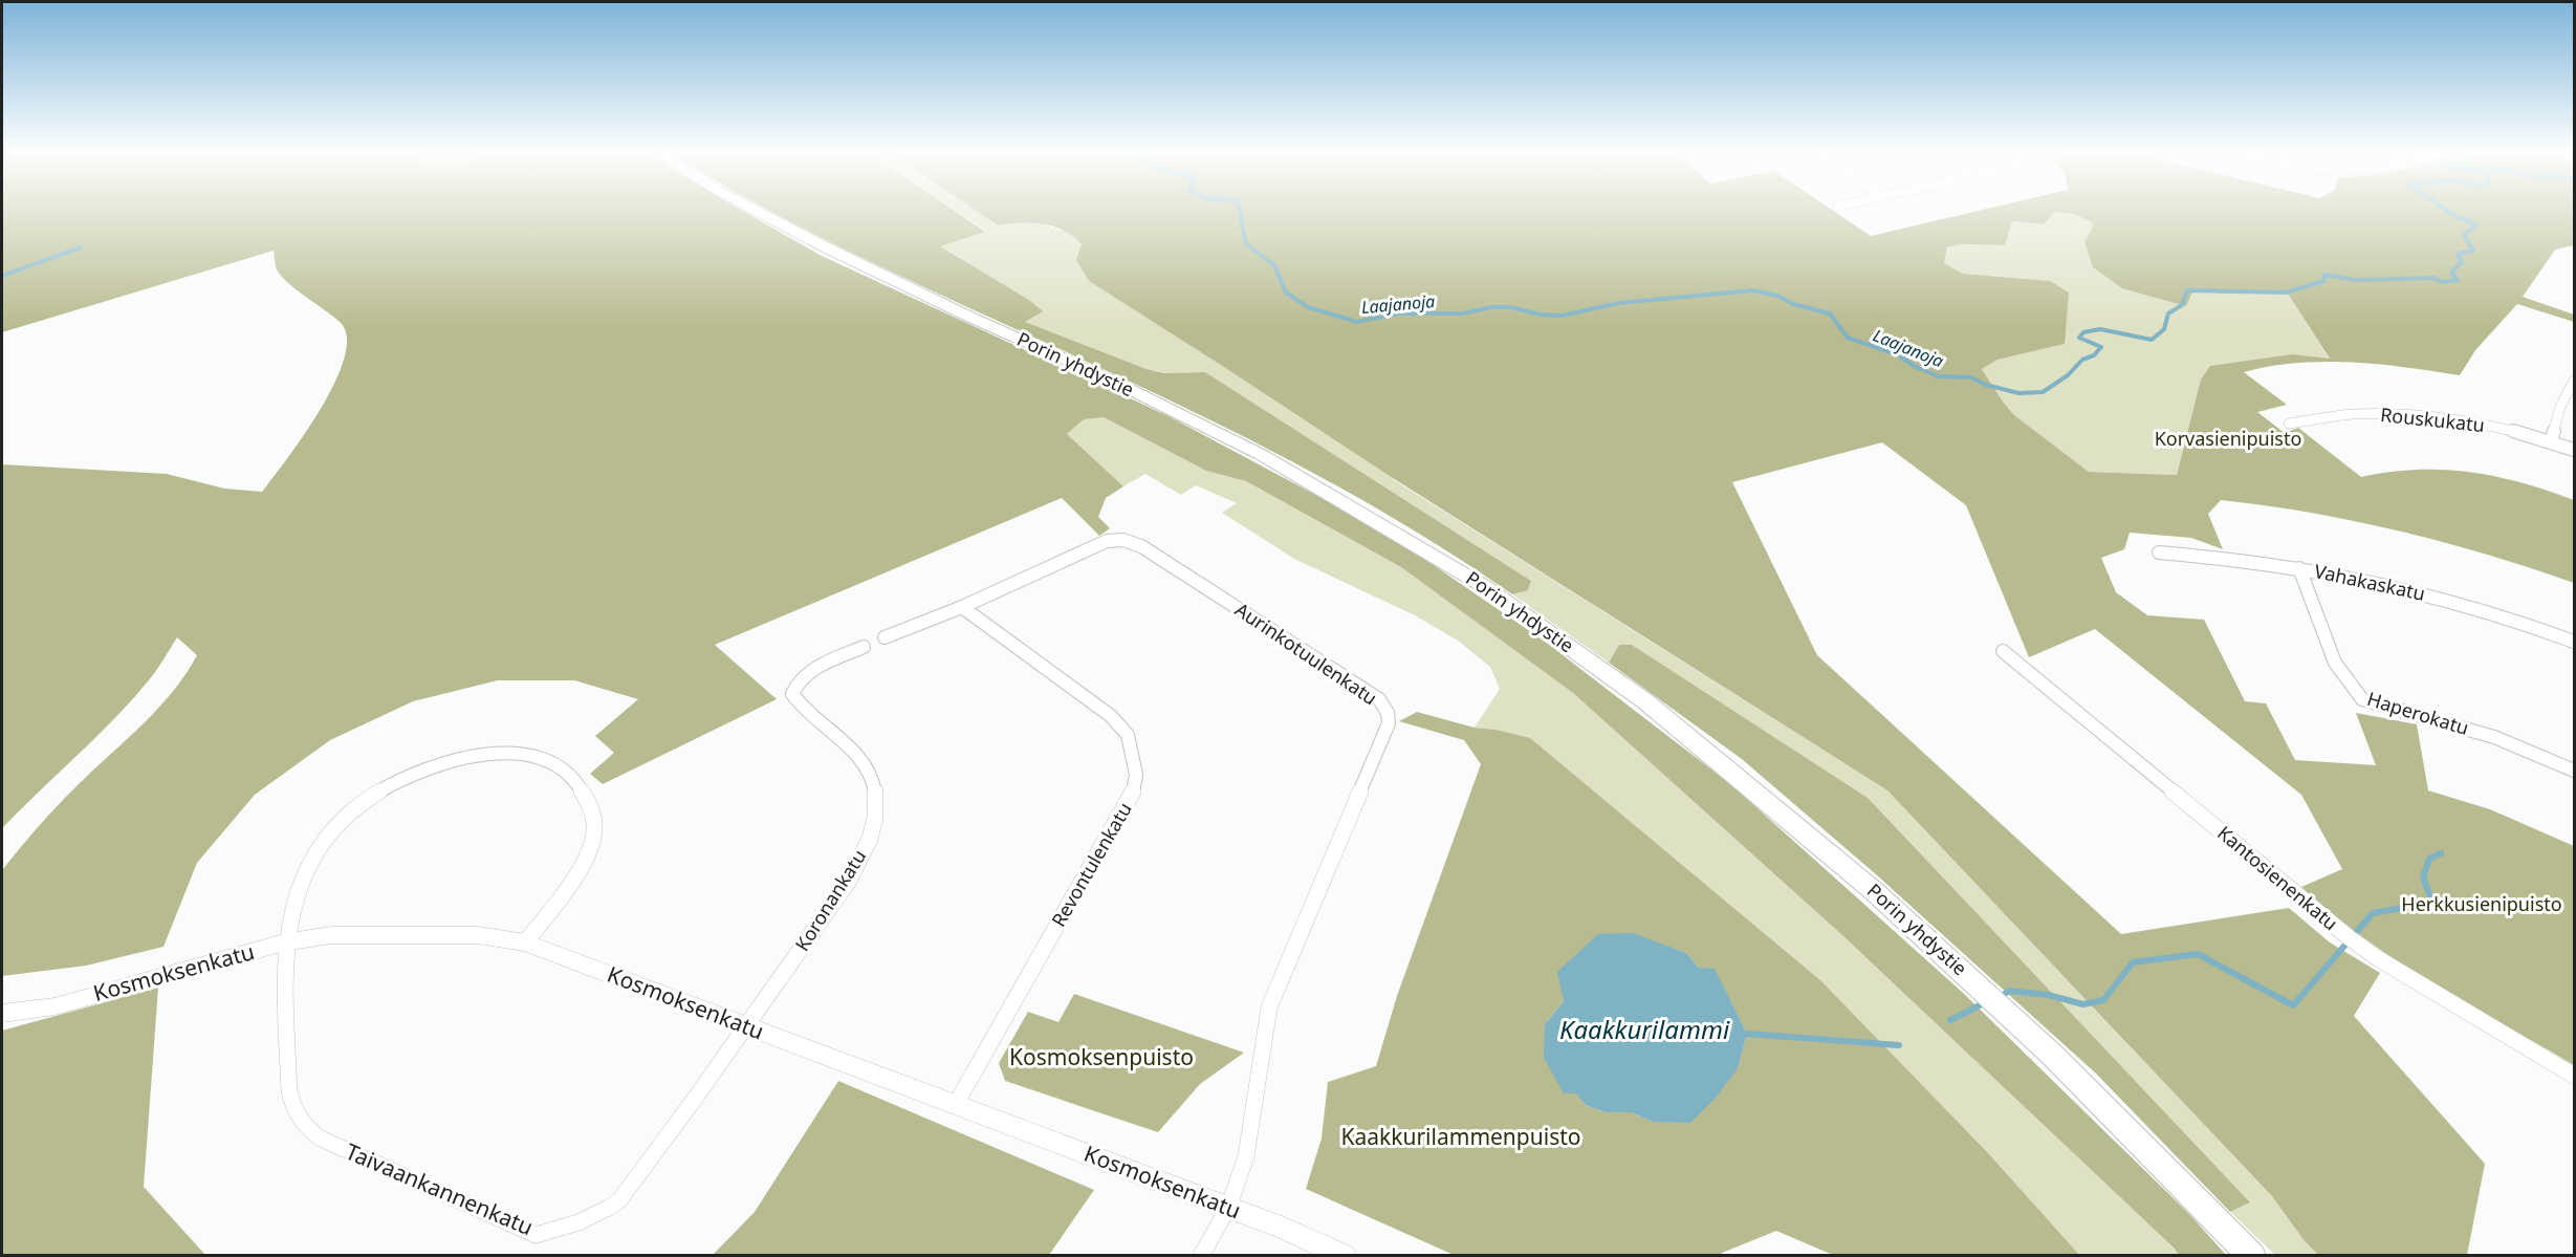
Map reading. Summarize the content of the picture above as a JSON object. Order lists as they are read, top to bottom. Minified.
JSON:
{"streets":{"main road":["Porin yhdystie"],"street":["Rouskukatu","Vahakaskatu","Aurinkotuulenkatu","Haperokatu","Revontulenkatu","Kantosienenkatu","Koronankatu","Kosmoksenkatu","Taivaankannenkatu"]},"crossings":[["Vahakaskatu","Haperokatu"],["Aurinkotuulenkatu","Revontulenkatu"],["Aurinkotuulenkatu","Kosmoksenkatu"],["Revontulenkatu","Kosmoksenkatu"],["Koronankatu","Kosmoksenkatu"],["Koronankatu","Taivaankannenkatu"],["Kosmoksenkatu","Taivaankannenkatu"]],"water":["Laajanoja","Kaakkurilammi"],"parks":["Korvasienipuisto","Herkkusienipuisto","Kosmoksenpuisto","Kaakkurilammenpuisto"]}
